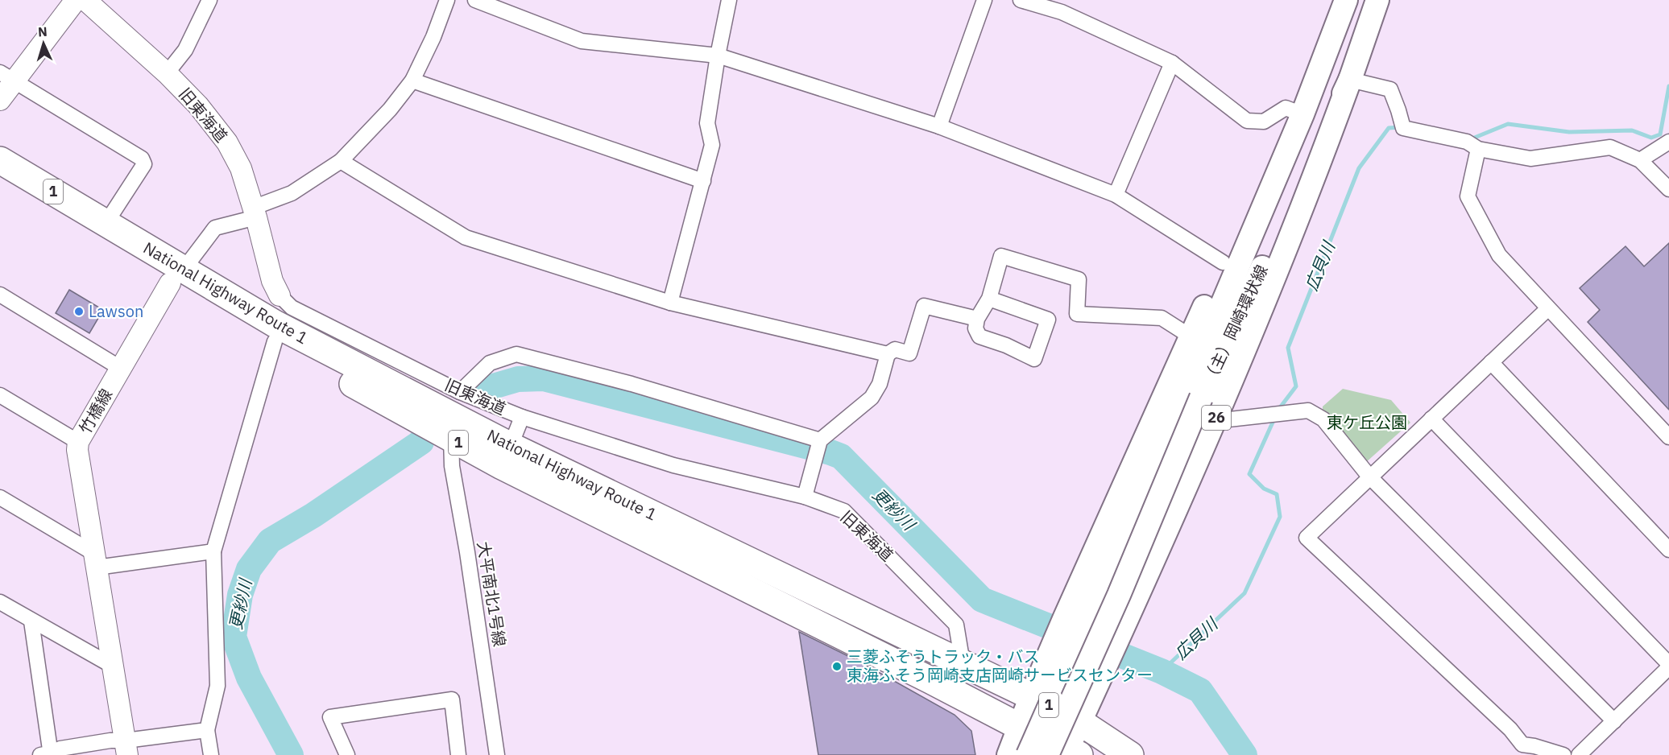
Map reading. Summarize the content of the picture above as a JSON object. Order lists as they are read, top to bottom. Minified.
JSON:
{"streets":{"highway":["1","National Highway Route 1"],"main road":["（主）岡崎環状線","26"],"street":["旧東海道","竹橋線","大平南北1号線"]},"crossings":[["旧東海道","National Highway Route 1"],["National Highway Route 1","（主）岡崎環状線"],["National Highway Route 1","竹橋線"],["National Highway Route 1","26"],["National Highway Route 1","大平南北1号線"],["（主）岡崎環状線","26"]],"water":["広貝川","更紗川"],"parks":["東ケ丘公園"],"places":["Lawson","三菱ふそうトラック・バス 東海ふそう岡崎支店岡崎サービスセンター"],"north":"top"}
